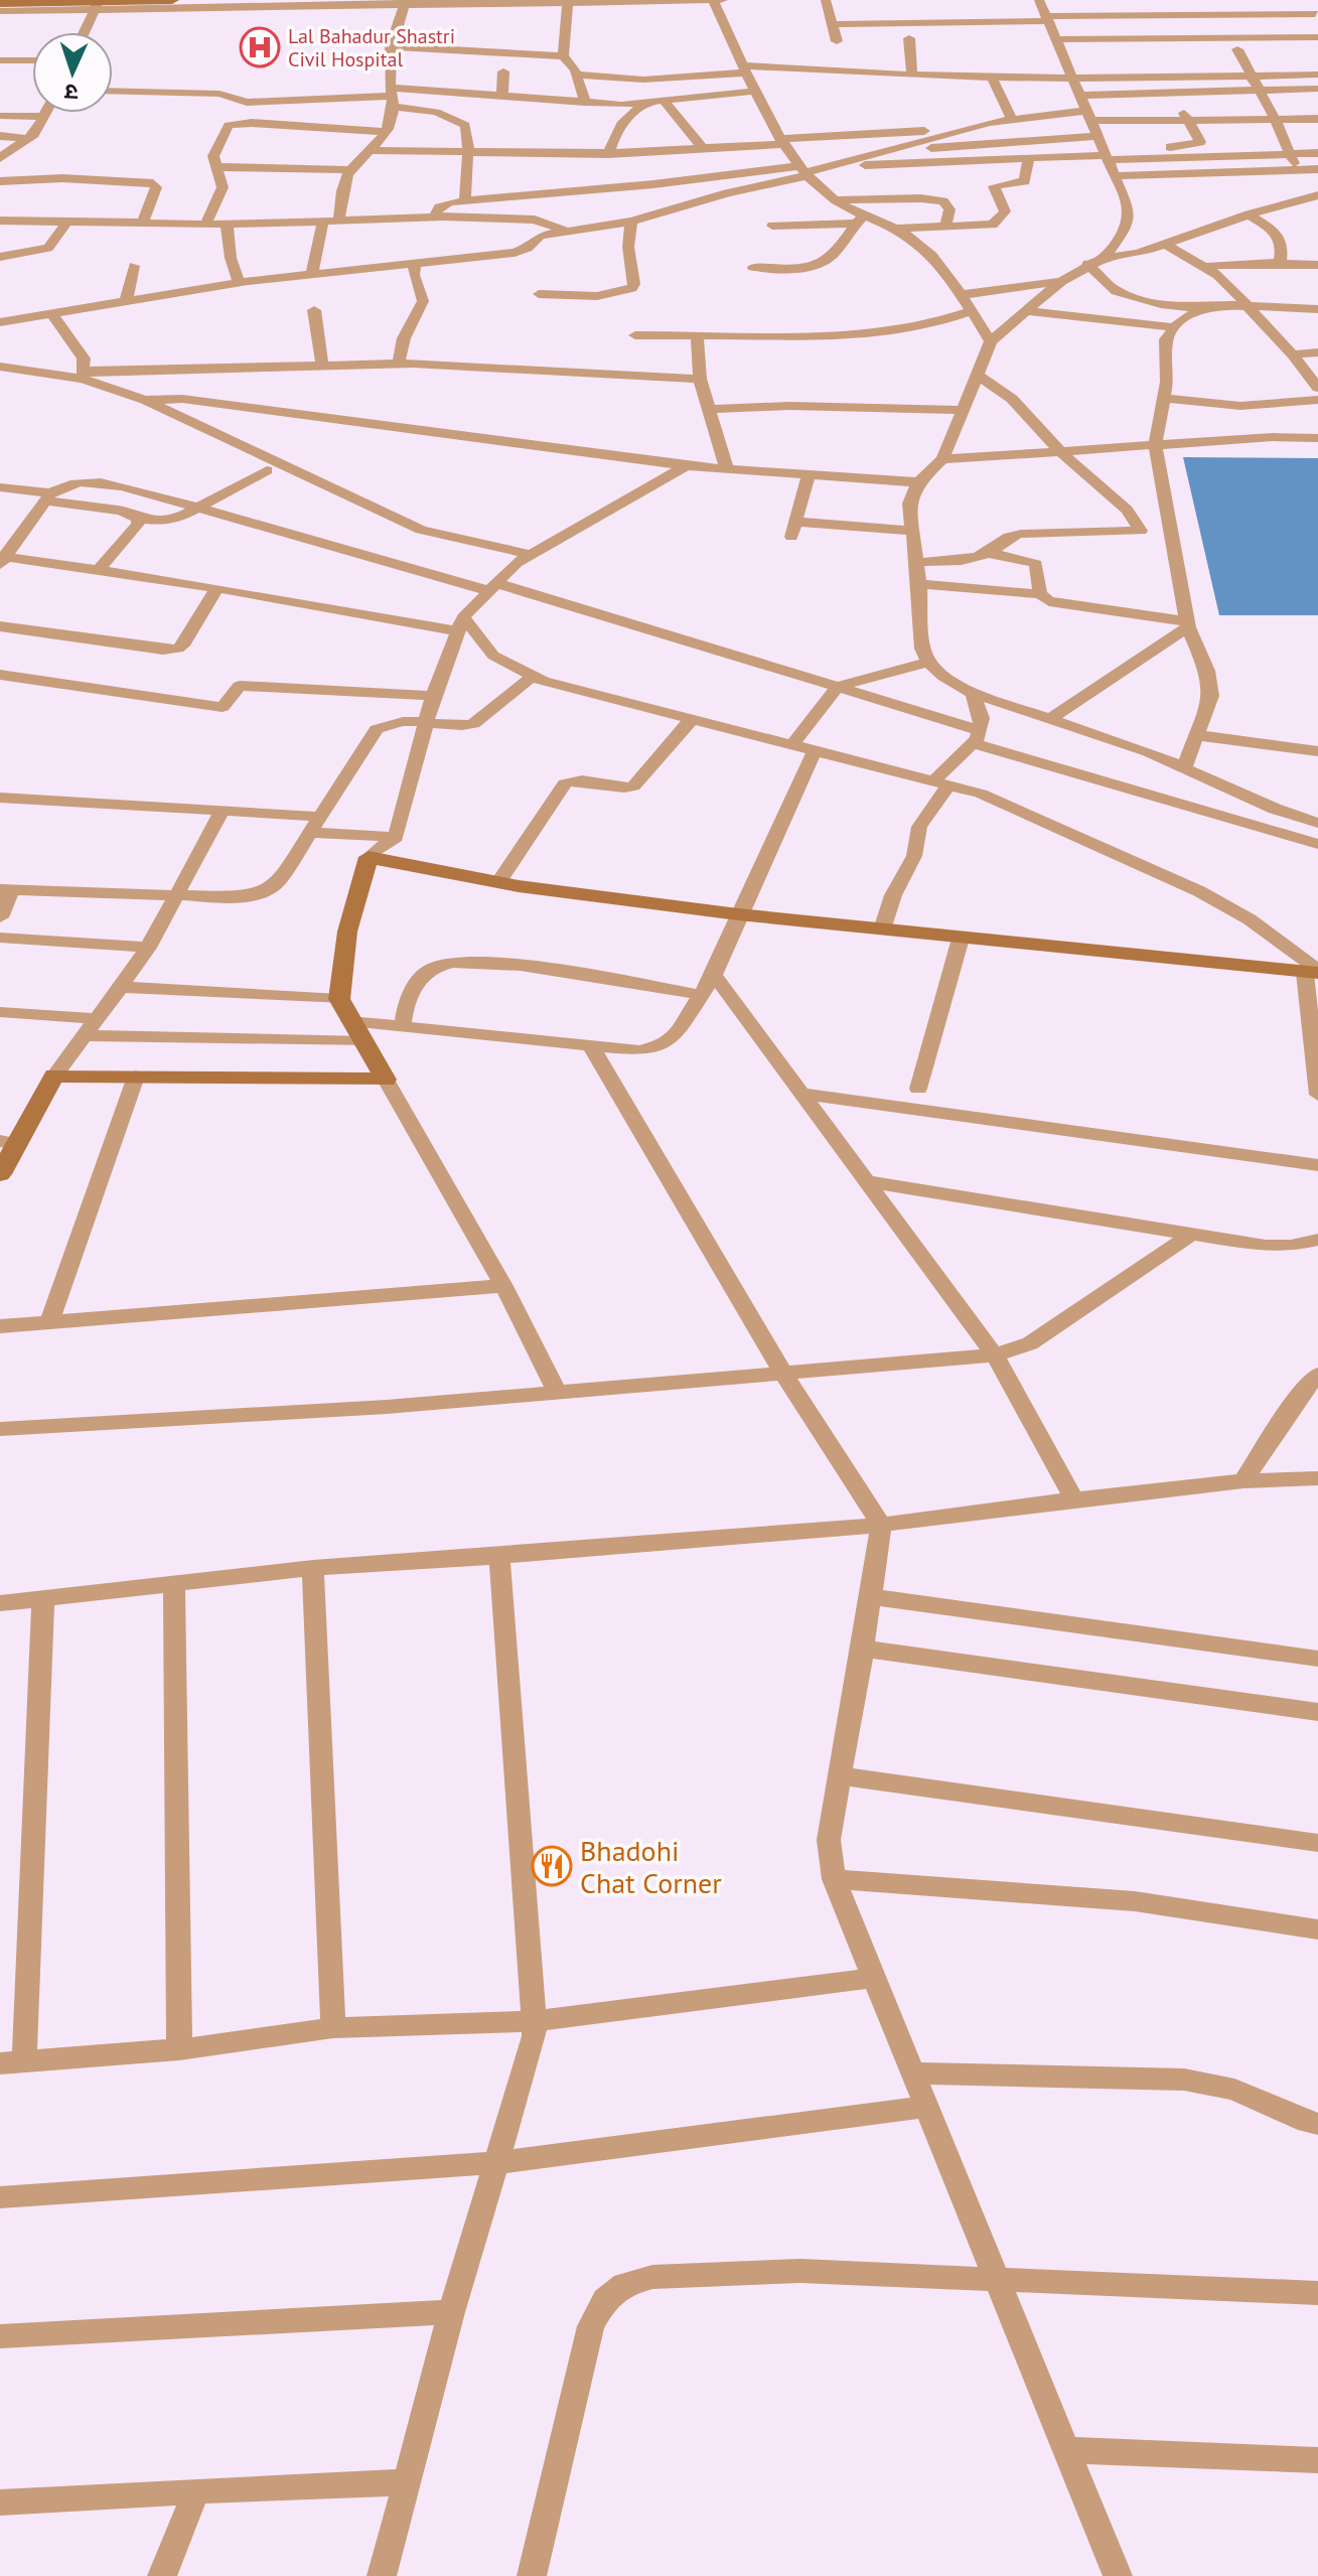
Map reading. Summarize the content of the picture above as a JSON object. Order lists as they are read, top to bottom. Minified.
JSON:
{"places":{"hospital":["Lal Bahadur Shastri Civil Hospital"],"restaurant":["Bhadohi Chat Corner"]},"north":"bottom"}
